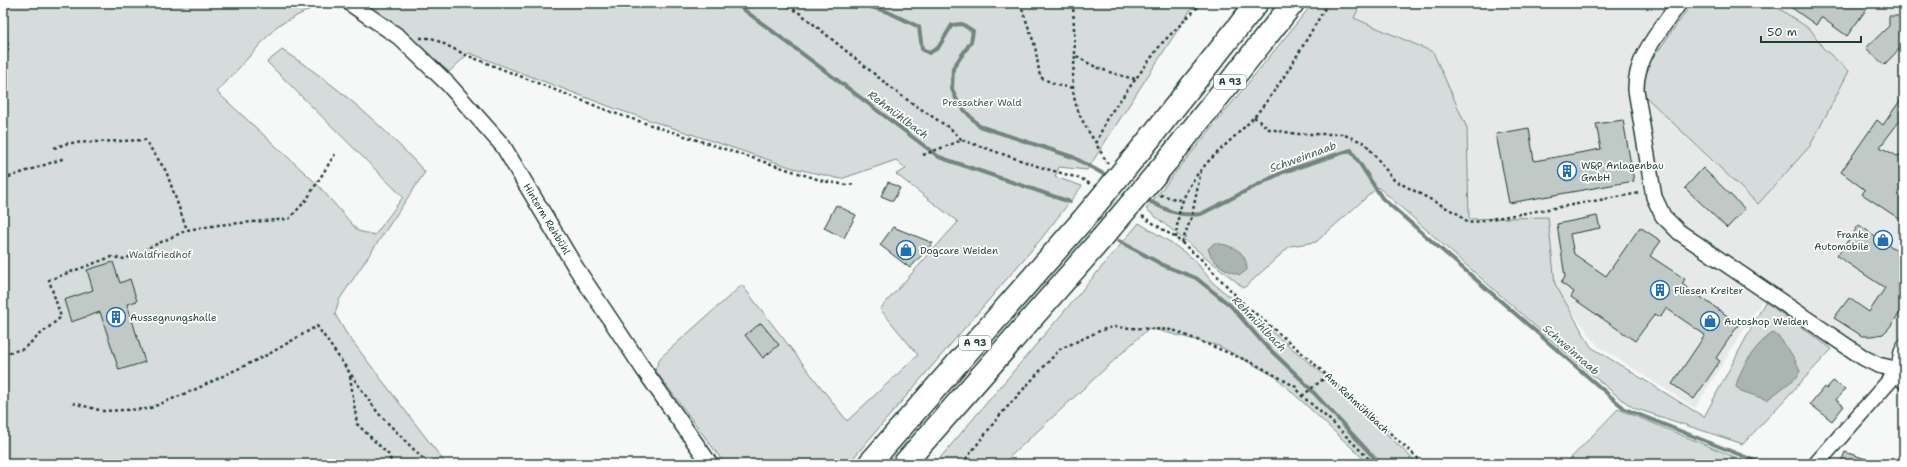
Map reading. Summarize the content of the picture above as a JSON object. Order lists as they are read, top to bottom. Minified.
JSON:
{"streets":{"highway":["A 93"],"street":["Hinterm Rehbühl"],"path":["Am Rehmühlbach"]},"water":["Rehmühlbach","Schweinnaab"],"parks":["Pressather Wald","Waldfriedhof"],"places":{"building":["W&P Anlagenbau GmbH","Fliesen Kreiter","Aussegnungshalle"],"shop":["Franke Automobile","Dogcare Weiden","Autoshop Weiden"]},"scale_bar":"50 m"}
